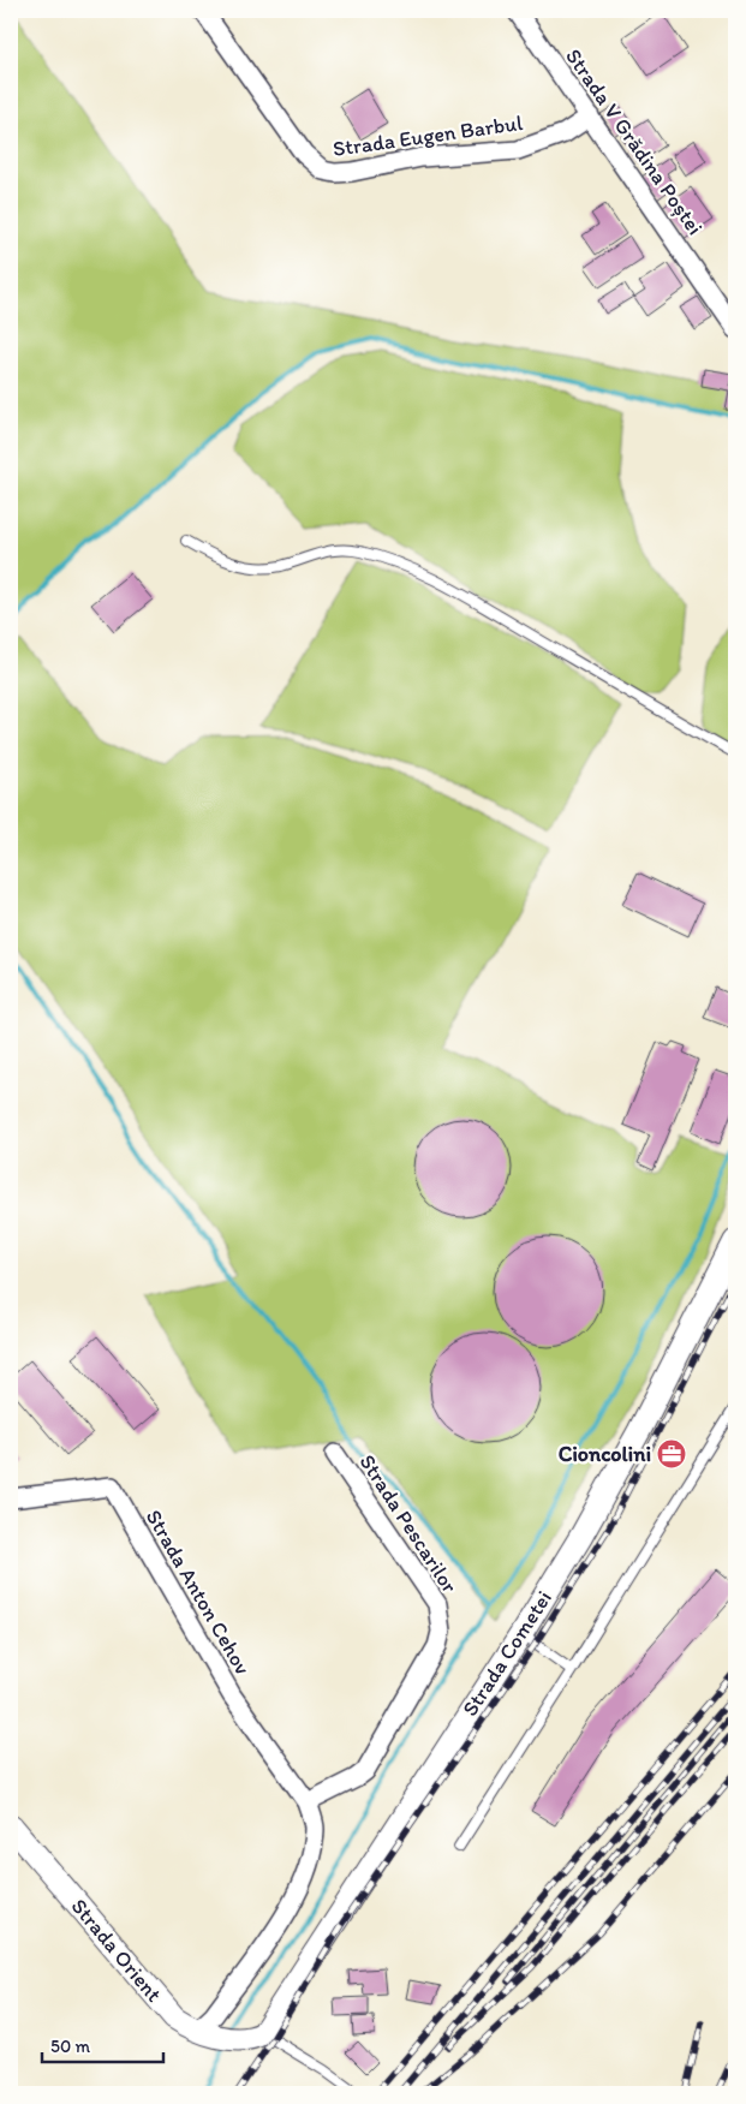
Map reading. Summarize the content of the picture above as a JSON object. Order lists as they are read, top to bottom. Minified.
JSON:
{"streets":{"street":["Strada Eugen Barbul","Strada V Grădina Poștei","Strada Pescarilor","Strada Anton Cehov","Strada Cometei","Strada Orient"]},"crossings":[["Strada Eugen Barbul","Strada V Grădina Poștei"],["Strada Pescarilor","Strada Anton Cehov"],["Strada Cometei","Strada Orient"]],"places":{"office":["Cioncolini"]},"scale_bar":"50 m"}
